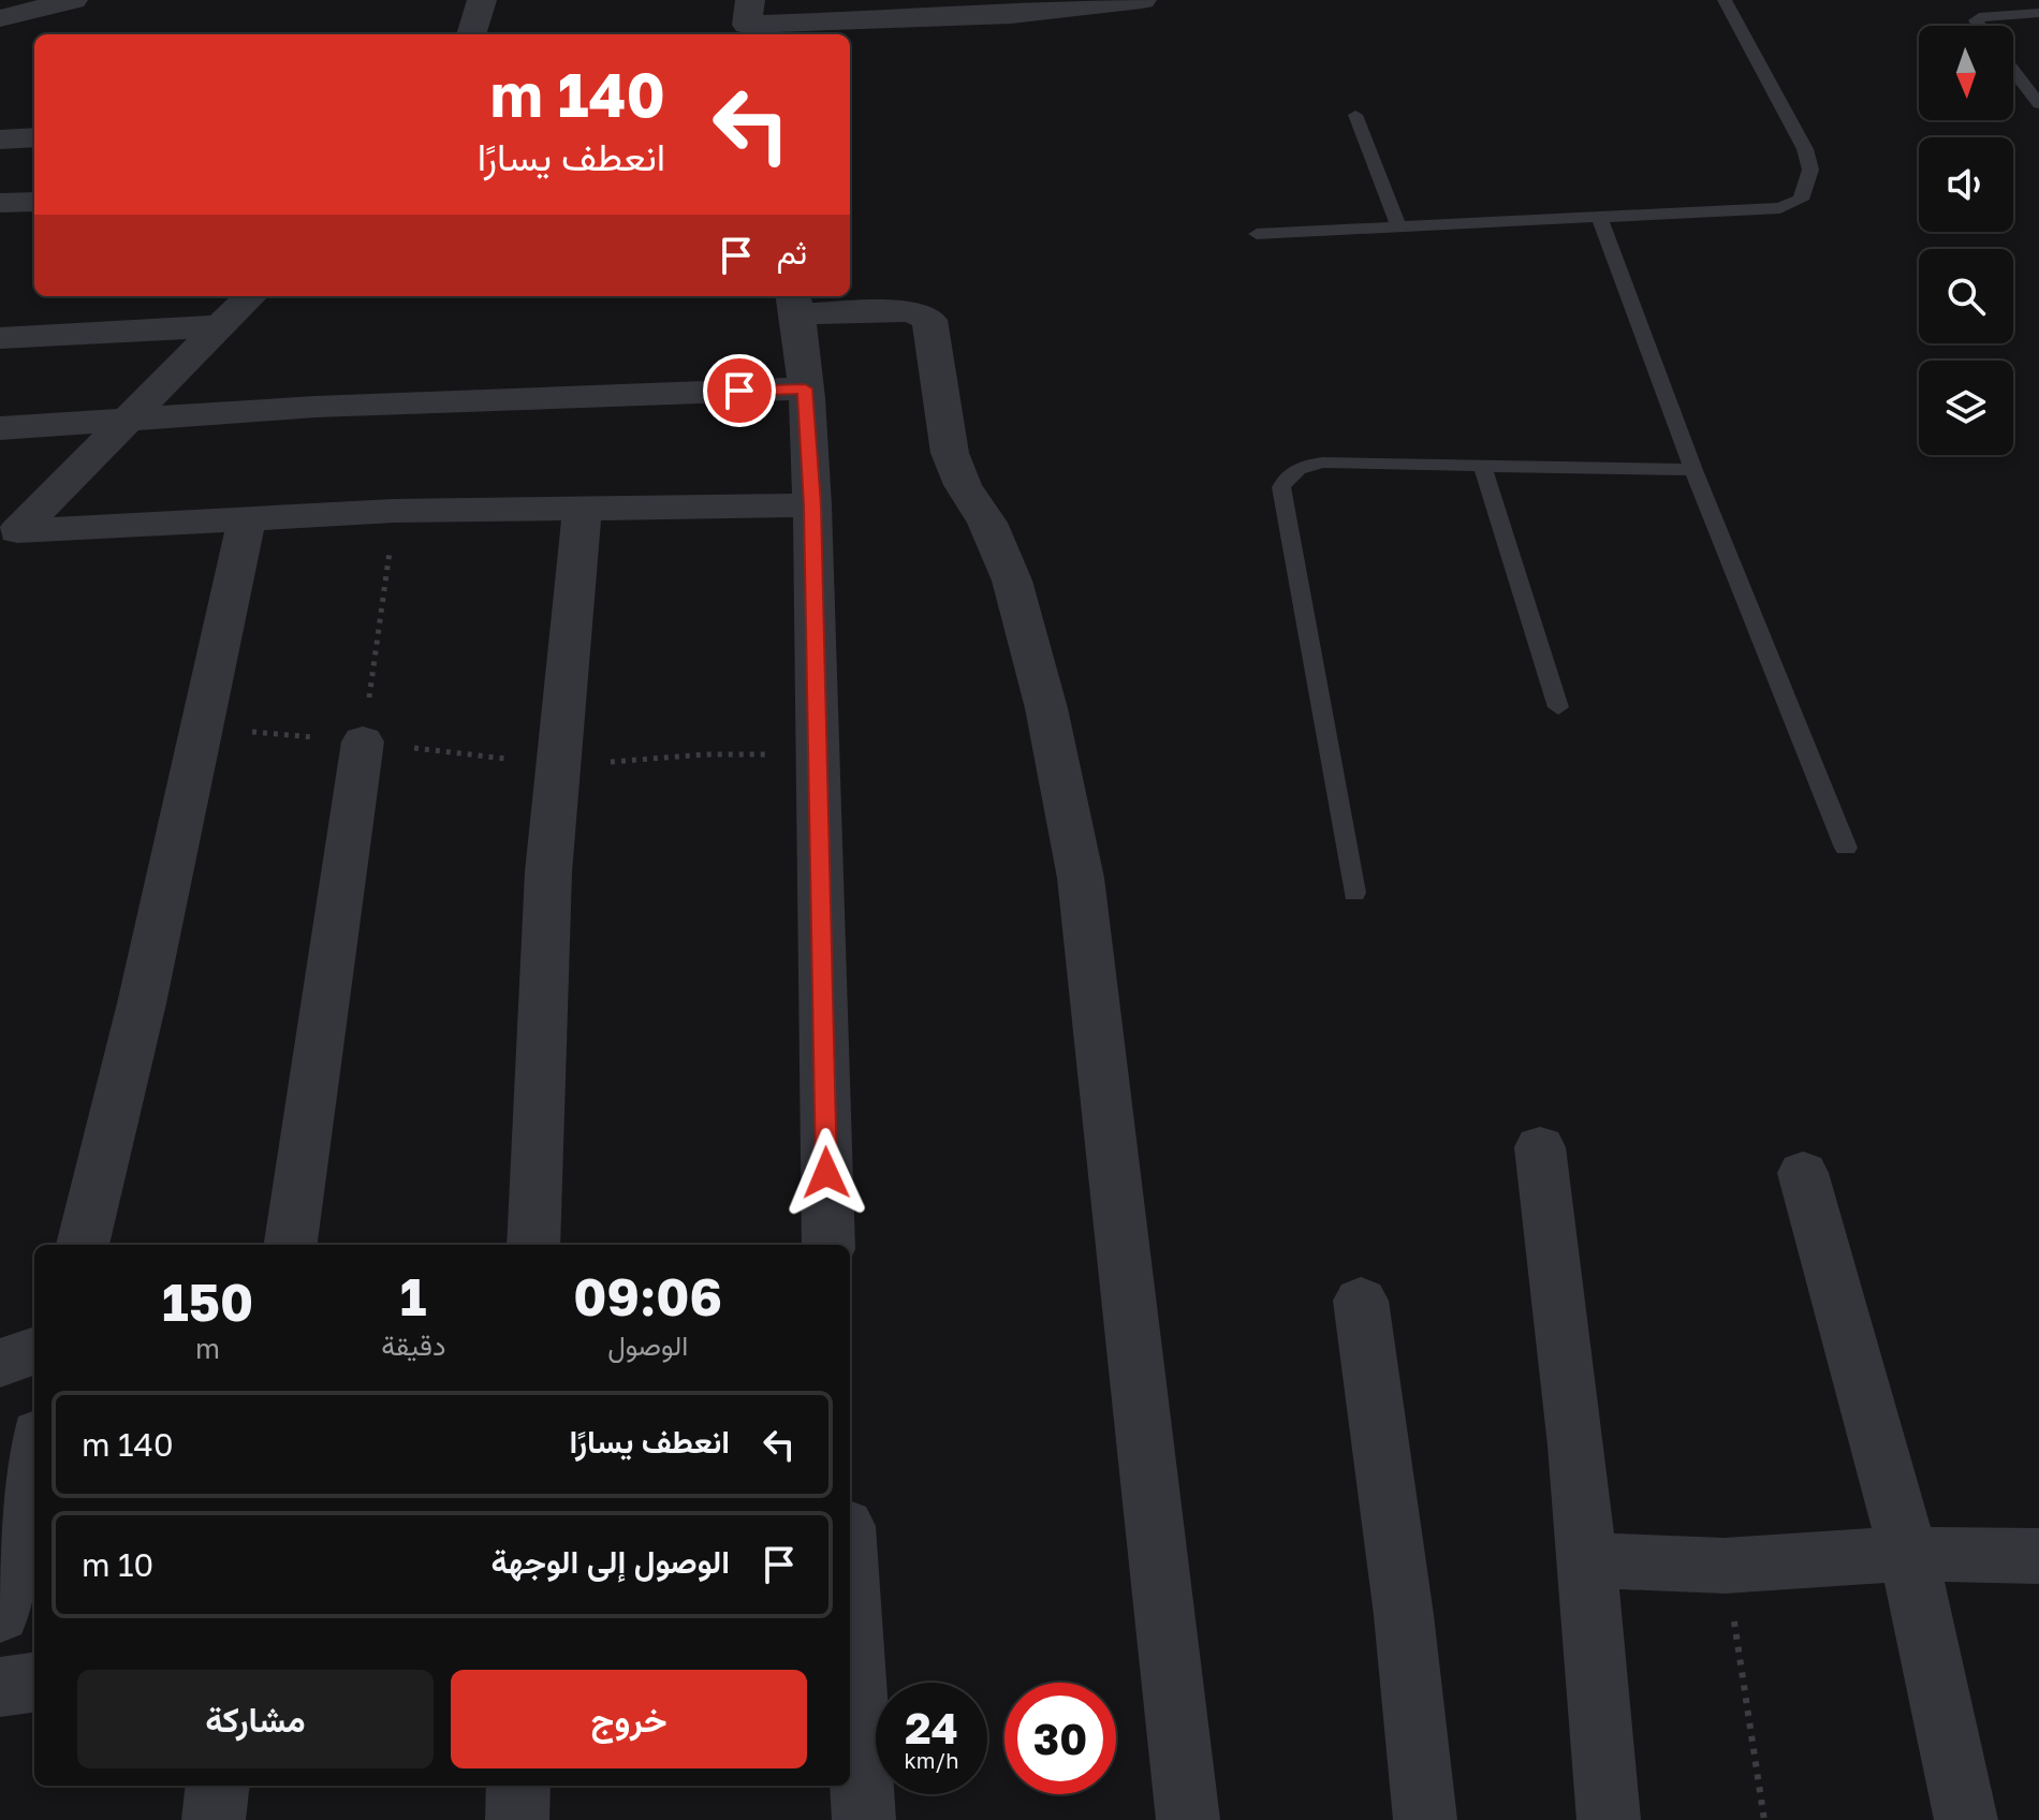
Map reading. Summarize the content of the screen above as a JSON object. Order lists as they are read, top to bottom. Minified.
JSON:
{"north":"bottom","page":{"turn":["140 m","انعطف يسارًا"],"then":"ثم","eta":["09:06","الوصول","1","دقيقة","150","m"],"list":[{"name":"انعطف يسارًا","value":"140 m"},{"name":"الوصول إلى الوجهة","value":"10 m"}],"buttons":["خروج","مشاركة"],"speed":"24 km/h","limit":"30"}}
